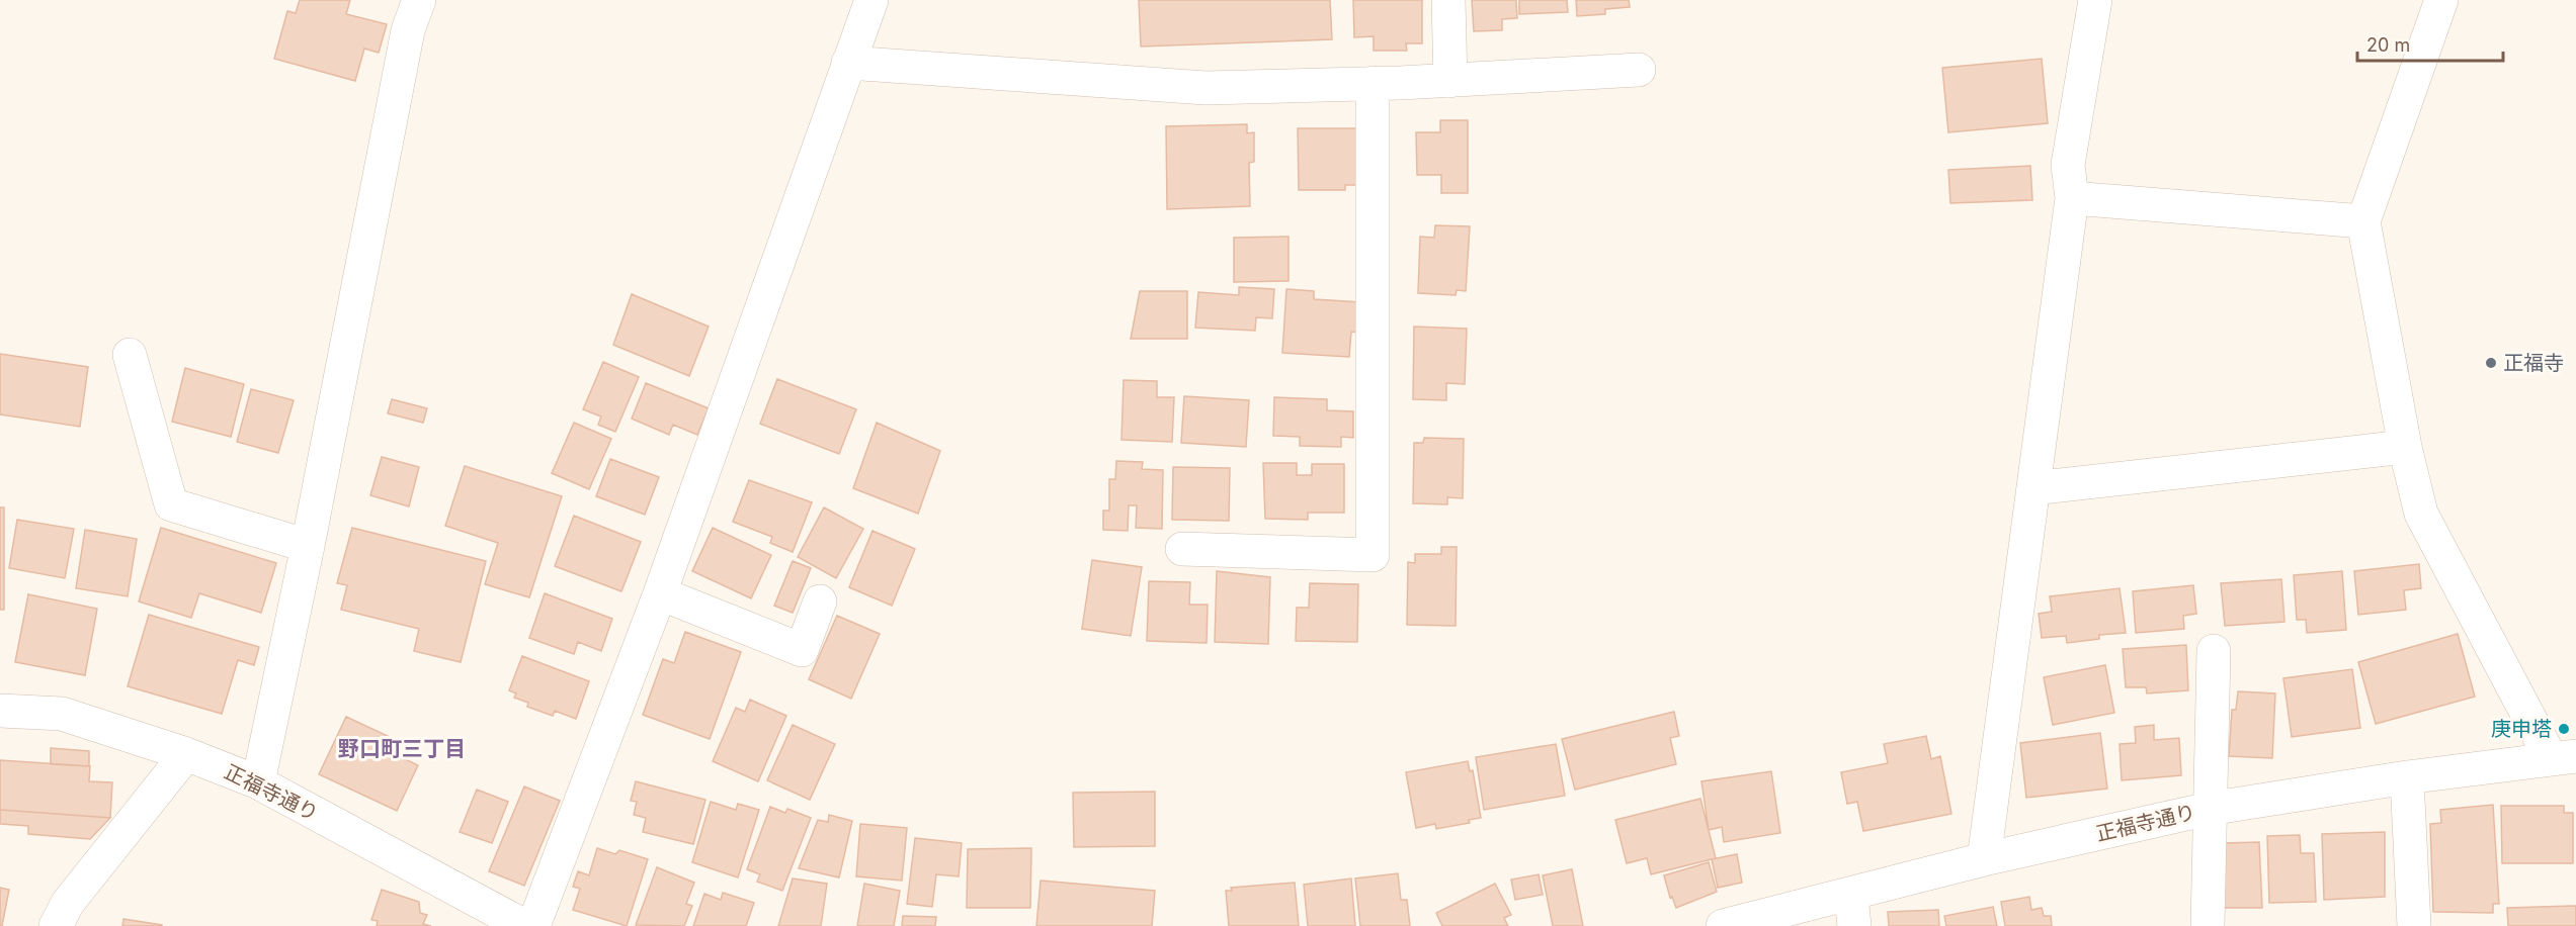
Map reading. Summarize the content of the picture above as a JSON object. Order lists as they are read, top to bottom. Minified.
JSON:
{"streets":{"street":["正福寺通り"]},"districts":["野口町三丁目"],"places":["正福寺","庚申塔"],"scale_bar":"20 m"}
